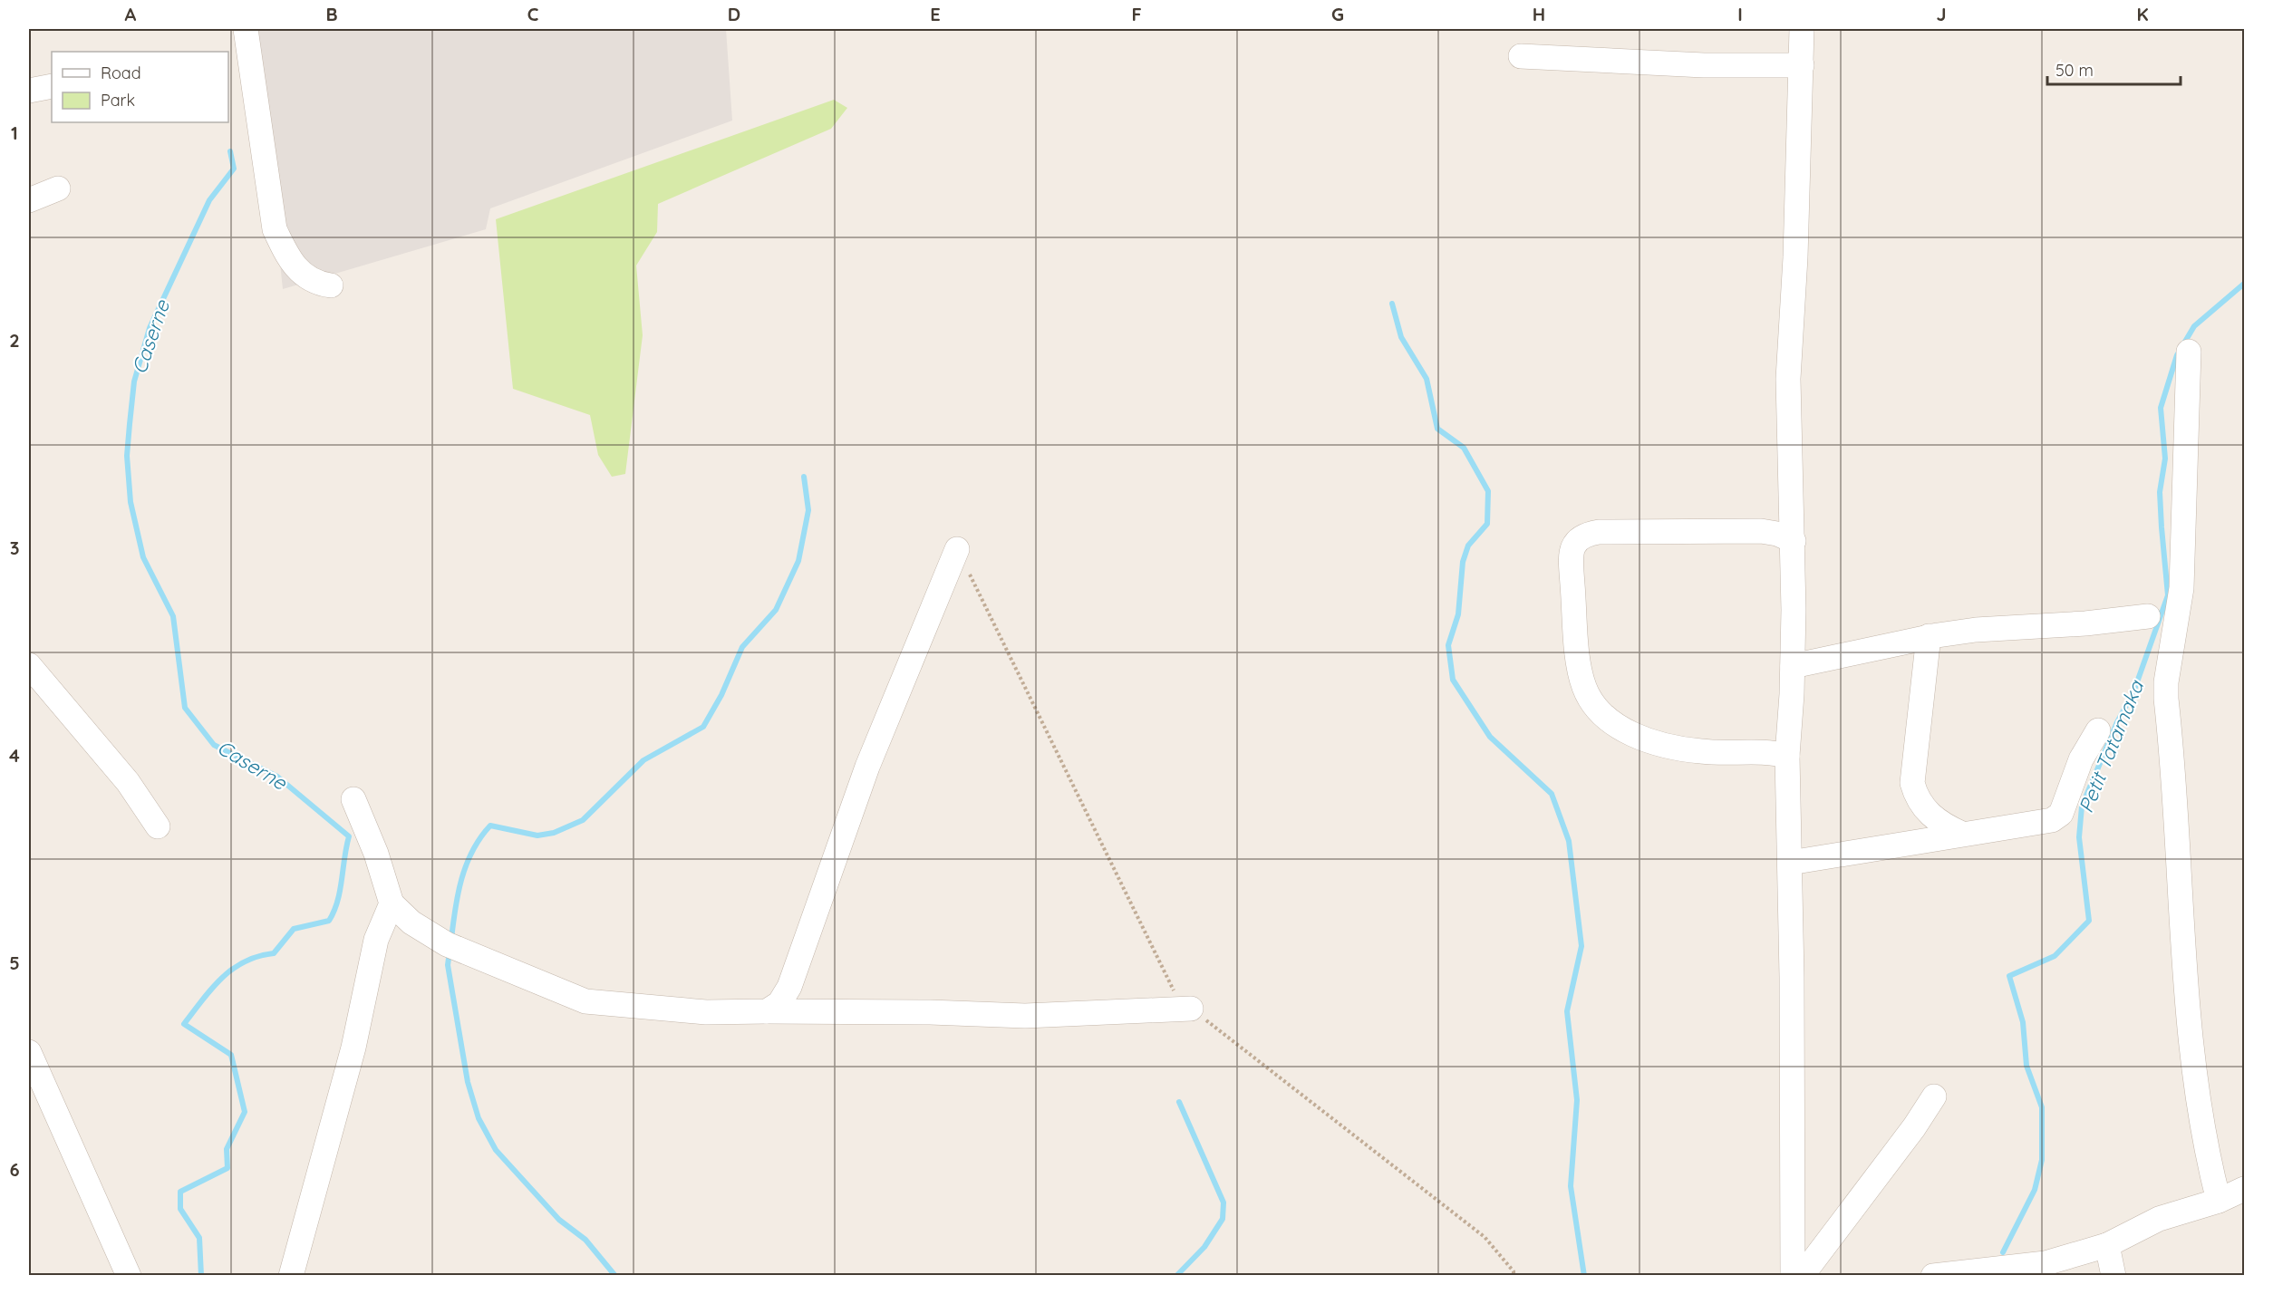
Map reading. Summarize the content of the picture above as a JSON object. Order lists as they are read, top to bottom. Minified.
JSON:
{"water":["Caserne","Petit Tatamaka"],"legend":["Road","Park"],"scale_bar":"50 m","grid":{"columns":["A","B","C","D","E","F","G","H","I","J","K"],"rows":["1","2","3","4","5","6"]}}
